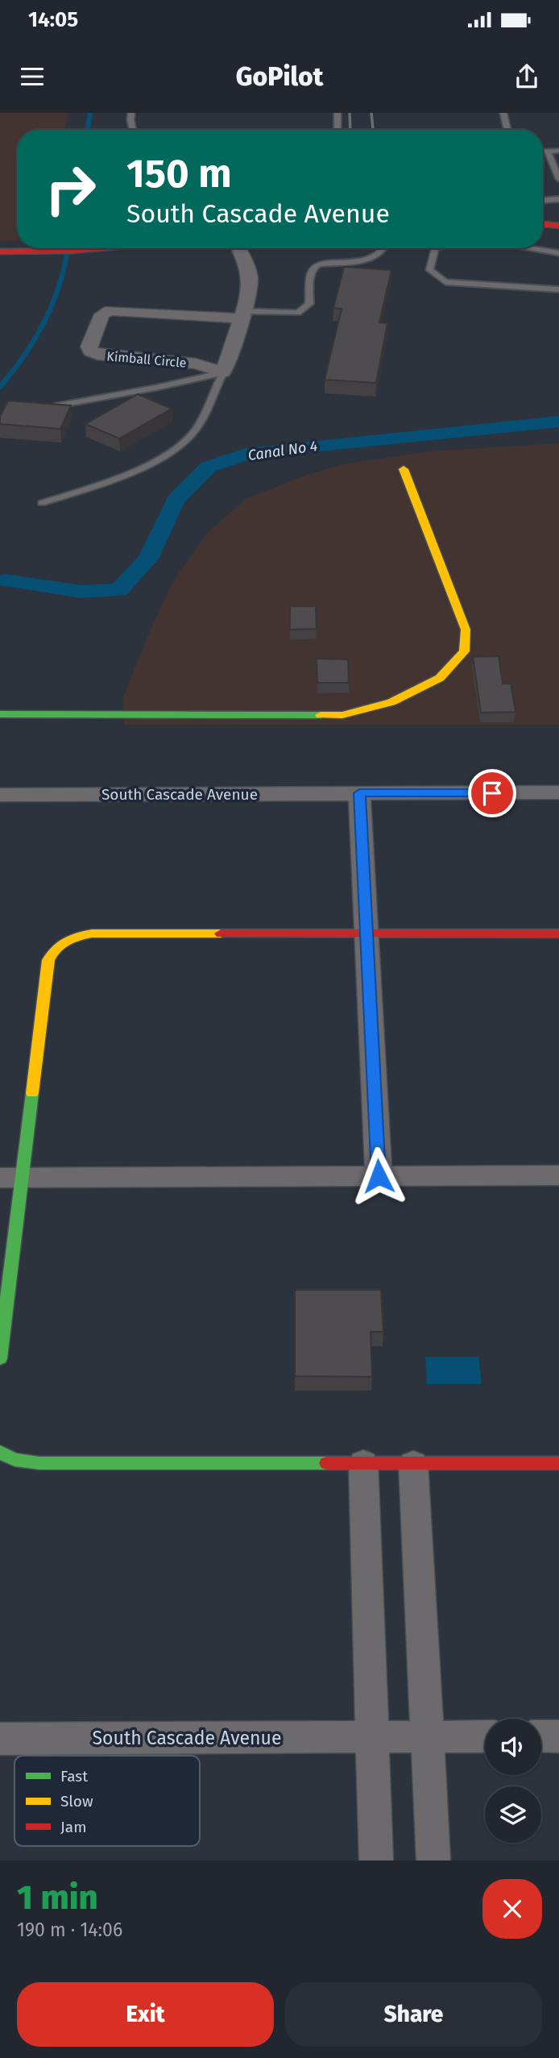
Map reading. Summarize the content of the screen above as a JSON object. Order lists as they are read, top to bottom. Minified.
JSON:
{"streets":{"street":["Kimball Circle","South Cascade Avenue"]},"water":["Canal No 4"],"legend":["Fast","Slow","Jam"],"page":{"status":"14:05","header":"GoPilot","turn":["150 m","South Cascade Avenue"],"heading":["1 min","190 m · 14:06"],"buttons":["Exit","Share"]}}
